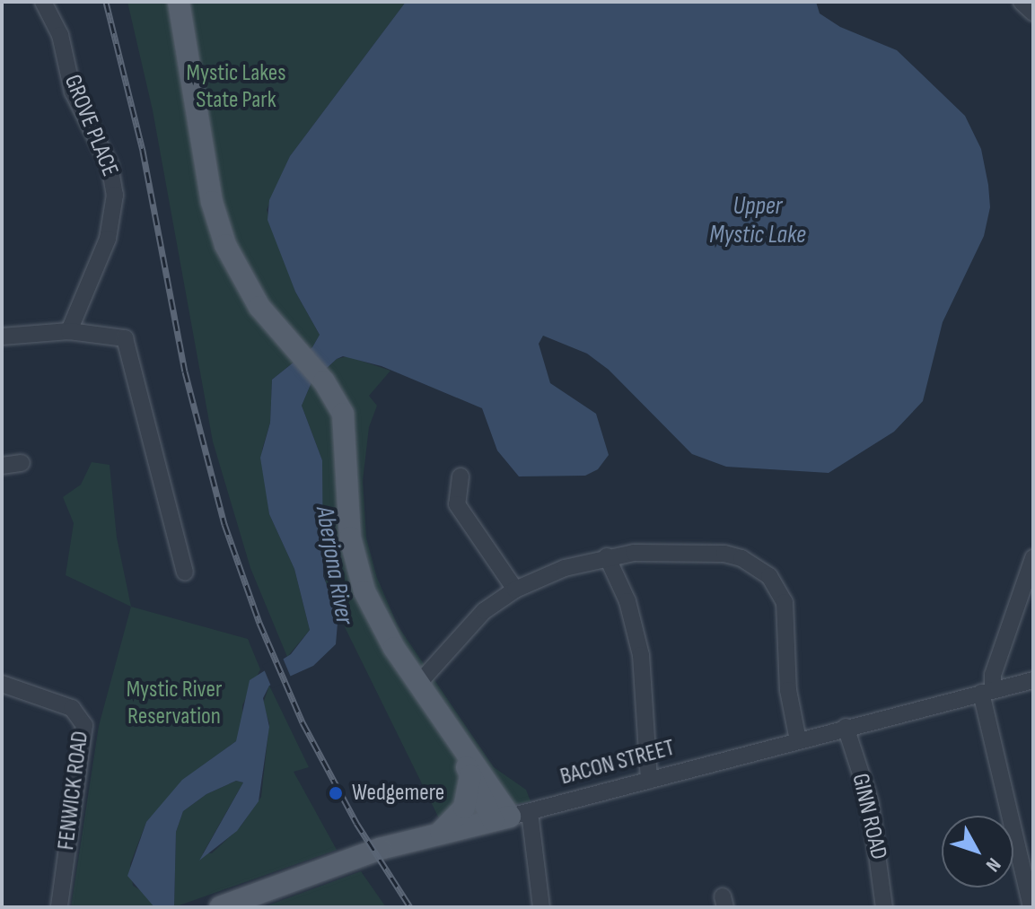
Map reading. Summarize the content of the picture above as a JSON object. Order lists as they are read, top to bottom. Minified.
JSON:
{"streets":{"main road":["BACON STREET"],"street":["GROVE PLACE","FENWICK ROAD","GINN ROAD"]},"crossings":[["BACON STREET","GINN ROAD"]],"water":["Upper Mystic Lake","Aberjona River"],"parks":["Mystic Lakes State Park","Mystic River Reservation"],"places":["Wedgemere"],"north":"bottom right"}
